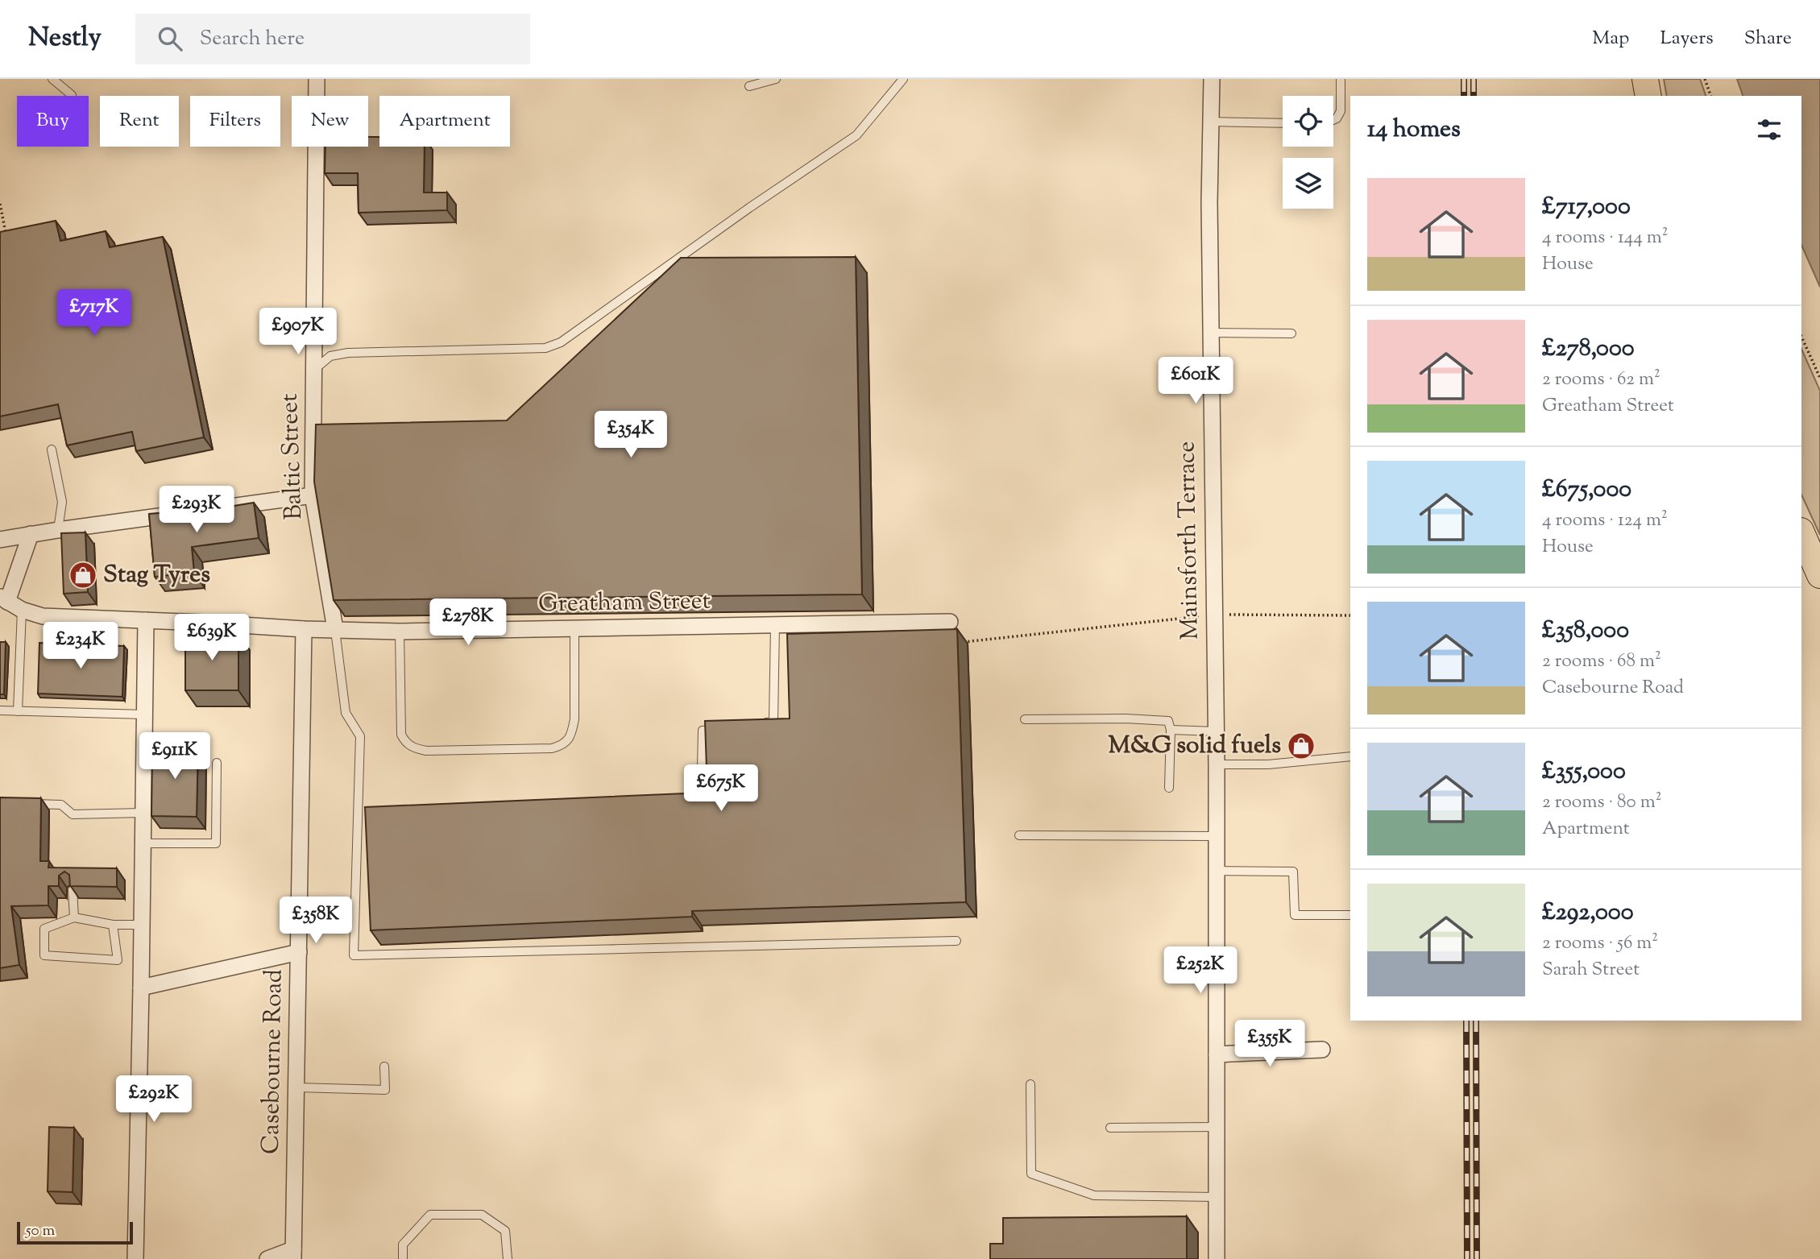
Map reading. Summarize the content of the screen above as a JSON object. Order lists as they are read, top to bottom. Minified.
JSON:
{"streets":{"street":["Baltic Street","Mainsforth Terrace","Greatham Street","Casebourne Road"]},"crossings":[["Baltic Street","Greatham Street"],["Greatham Street","Casebourne Road"]],"places":{"shop":["Stag Tyres","M&G solid fuels"]},"scale_bar":"50 m","page":{"header":"Nestly","search":"Search here","nav":["Map","Layers","Share"],"chip":["Buy","Rent","Filters","New","Apartment"],"heading":"14 homes","list":[{"name":"£717,000","note":"4 rooms · 144 m² · House"},{"name":"£278,000","note":"2 rooms · 62 m² · Greatham Street"},{"name":"£675,000","note":"4 rooms · 124 m² · House"},{"name":"£358,000","note":"2 rooms · 68 m² · Casebourne Road"},{"name":"£355,000","note":"2 rooms · 80 m² · Apartment"},{"name":"£292,000","note":"2 rooms · 56 m² · Sarah Street"}],"price":["£717K","£907K","£601K","£354K","£293K","£278K","£639K","£234K","£911K","£675K","£358K","£252K","£355K","£292K"],"scale":"50 m"}}
